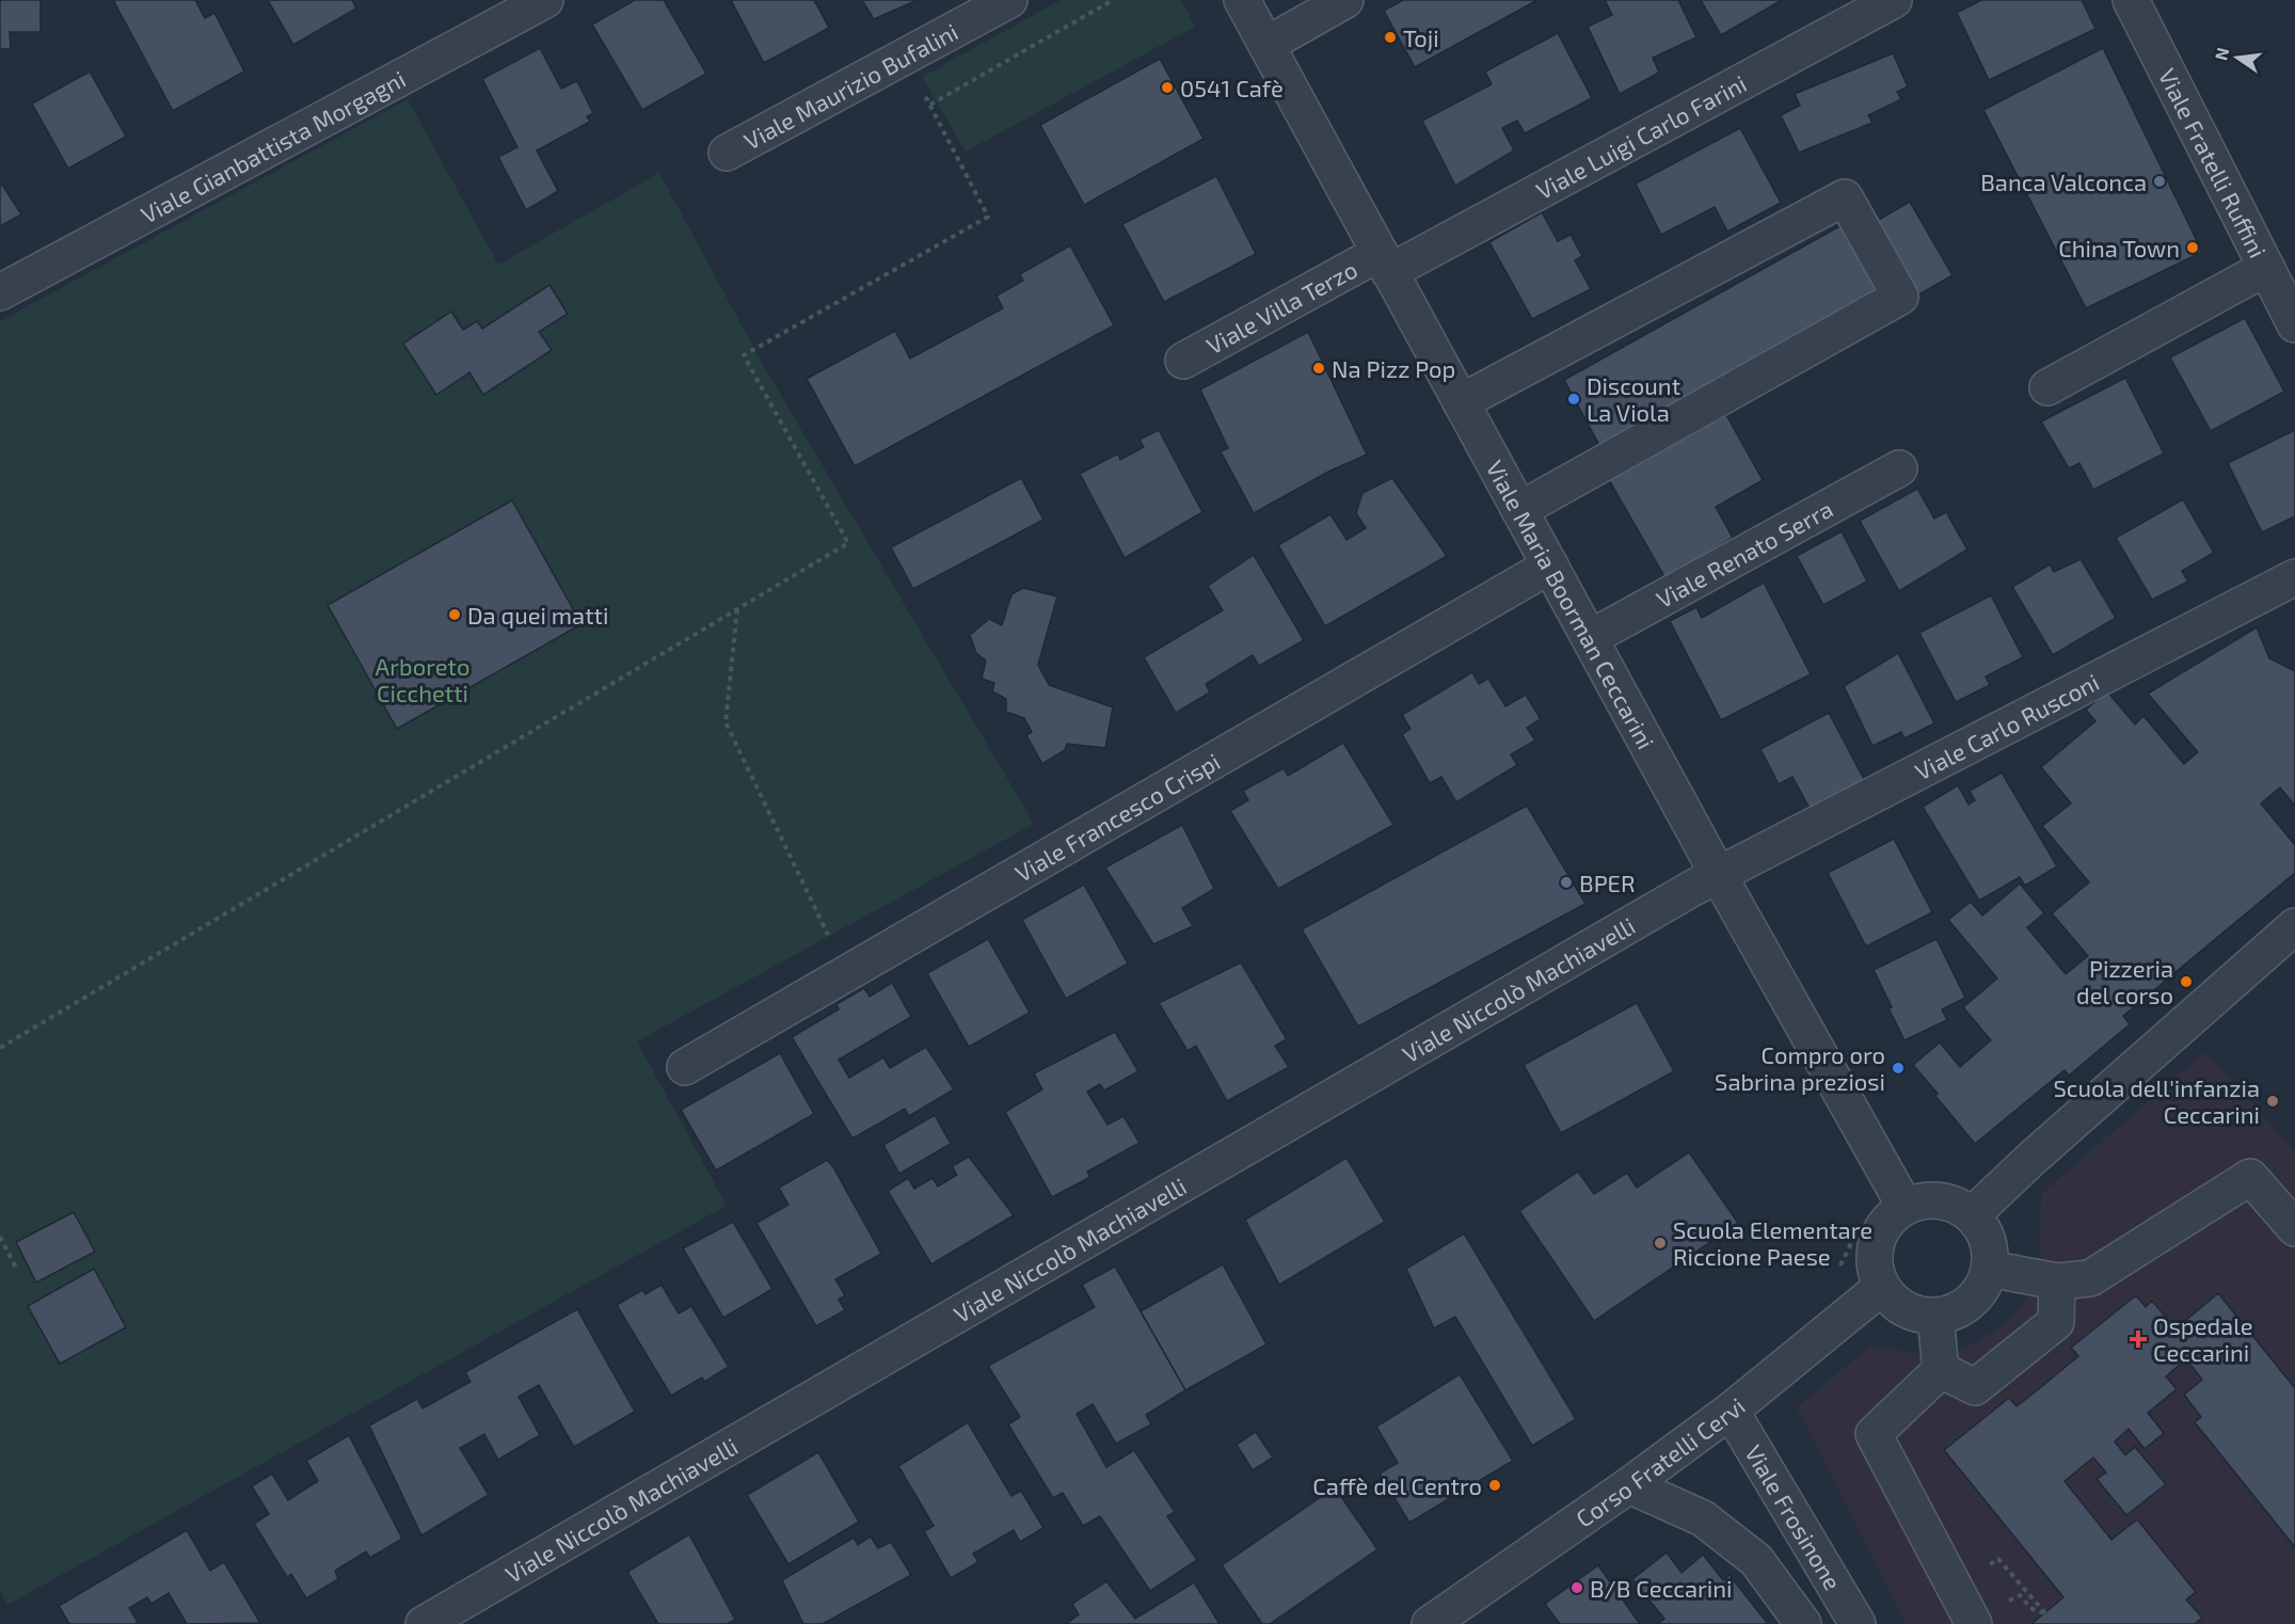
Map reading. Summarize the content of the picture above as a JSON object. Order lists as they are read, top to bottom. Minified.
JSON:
{"streets":{"street":["Viale Maurizio Bufalini","Viale Luigi Carlo Farini","Viale Gianbattista Morgagni","Viale Fratelli Ruffini","Viale Villa Terzo","Viale Renato Serra","Viale Maria Boorman Ceccarini","Viale Carlo Rusconi","Viale Francesco Crispi","Viale Niccolò Machiavelli","Corso Fratelli Cervi","Viale Frosinone"]},"crossings":[["Viale Luigi Carlo Farini","Viale Villa Terzo"],["Viale Luigi Carlo Farini","Viale Maria Boorman Ceccarini"],["Viale Villa Terzo","Viale Maria Boorman Ceccarini"],["Viale Renato Serra","Viale Maria Boorman Ceccarini"],["Viale Maria Boorman Ceccarini","Viale Carlo Rusconi"],["Viale Maria Boorman Ceccarini","Viale Francesco Crispi"],["Viale Maria Boorman Ceccarini","Viale Niccolò Machiavelli"],["Viale Maria Boorman Ceccarini","Corso Fratelli Cervi"],["Viale Carlo Rusconi","Viale Niccolò Machiavelli"],["Corso Fratelli Cervi","Viale Frosinone"]],"parks":["Arboreto Cicchetti"],"places":{"other":["Toji","0541 Cafè","Banca Valconca","China Town","Na Pizz Pop","Discount La Viola","Da quei matti","BPER","Pizzeria del corso","Compro oro Sabrina preziosi","Scuola dell'infanzia Ceccarini","Scuola Elementare Riccione Paese","Caffè del Centro","B/B Ceccarini"],"health":["Ospedale Ceccarini"]},"north":"left"}
